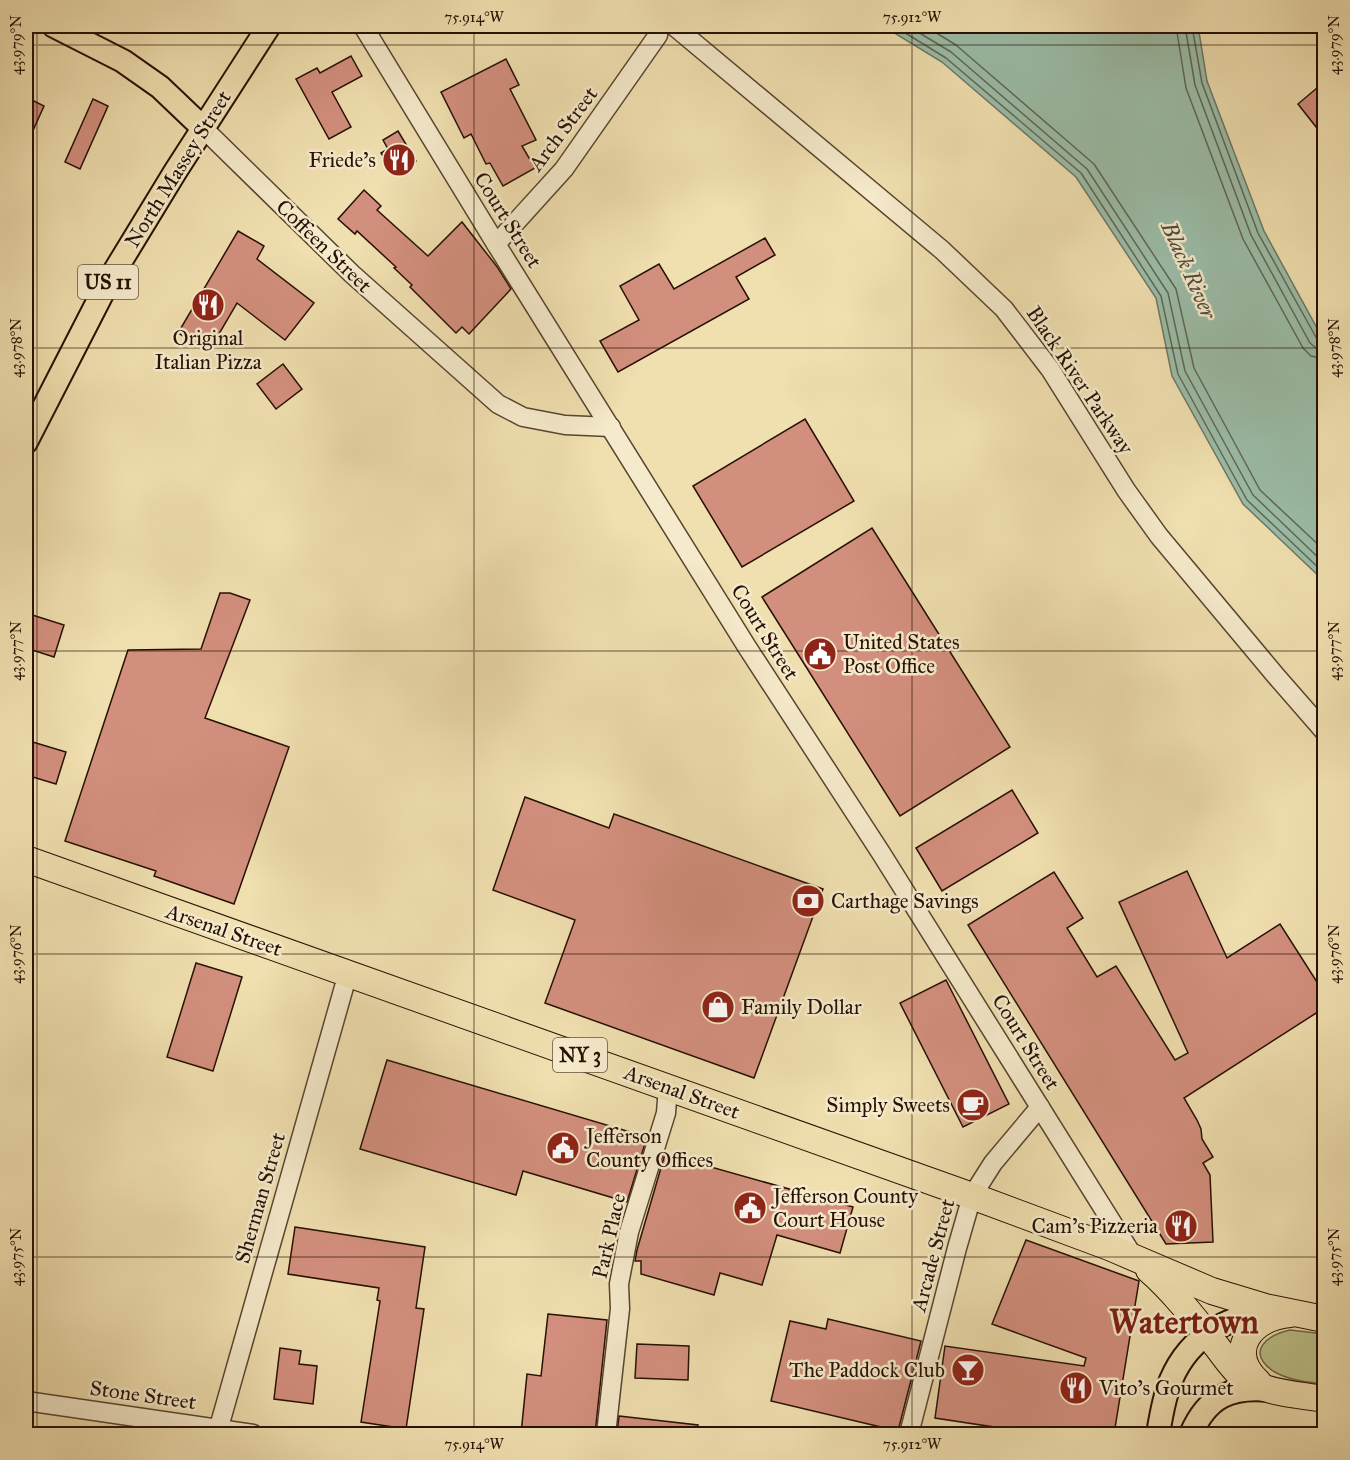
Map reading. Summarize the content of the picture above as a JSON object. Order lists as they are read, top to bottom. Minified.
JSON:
{"streets":{"highway":["Arsenal Street","NY 3"],"main road":["North Massey Street","Coffeen Street","US 11"],"street":["Arch Street","Court Street","Black River Parkway","Sherman Street","Park Place","Arcade Street","Stone Street"]},"crossings":[["Arch Street","Court Street"],["Arch Street","Black River Parkway"],["North Massey Street","Coffeen Street"],["Court Street","Coffeen Street"],["Court Street","Arsenal Street"],["Court Street","NY 3"],["Court Street","Arcade Street"],["Arsenal Street","NY 3"],["Arsenal Street","Sherman Street"],["Arsenal Street","Park Place"],["Arsenal Street","Arcade Street"],["Sherman Street","Stone Street"]],"districts":["Watertown"],"water":["Black River"],"places":{"restaurant":["Friede's","Original Italian Pizza","Cam's Pizzeria","Vito's Gourmet"],"public building":["United States Post Office","Jefferson County Offices","Jefferson County Court House"],"bank":["Carthage Savings"],"shop":["Family Dollar"],"cafe":["Simply Sweets"],"bar":["The Paddock Club"]},"coordinates":["75.914°W","75.912°W","43.979°N","43.978°N","43.977°N","43.976°N","43.975°N"]}
